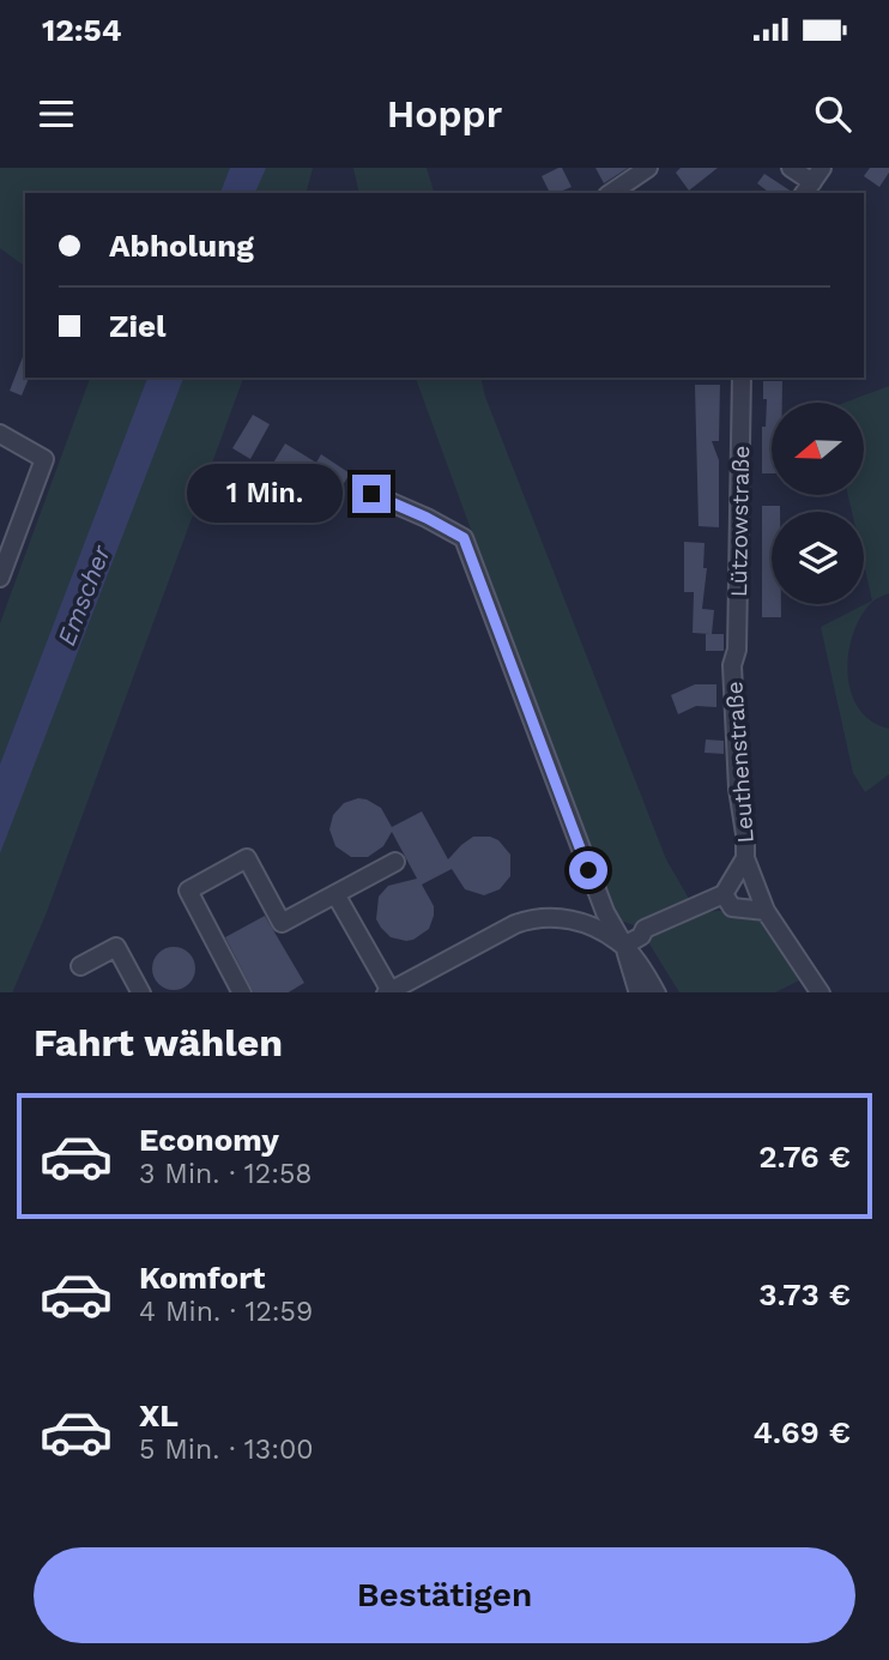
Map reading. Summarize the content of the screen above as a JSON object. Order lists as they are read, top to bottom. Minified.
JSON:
{"streets":{"street":["Lützowstraße","Leuthenstraße"]},"crossings":[["Lützowstraße","Leuthenstraße"]],"water":["Emscher"],"north":"left","page":{"status":"12:54","header":"Hoppr","banner":["Abholung","Ziel"],"bubble":"1 Min.","heading":"Fahrt wählen","list":[{"name":"Economy","note":"3 Min. · 12:58","value":"2.76 €"},{"name":"Komfort","note":"4 Min. · 12:59","value":"3.73 €"},{"name":"XL","note":"5 Min. · 13:00","value":"4.69 €"}],"buttons":"Bestätigen"}}
